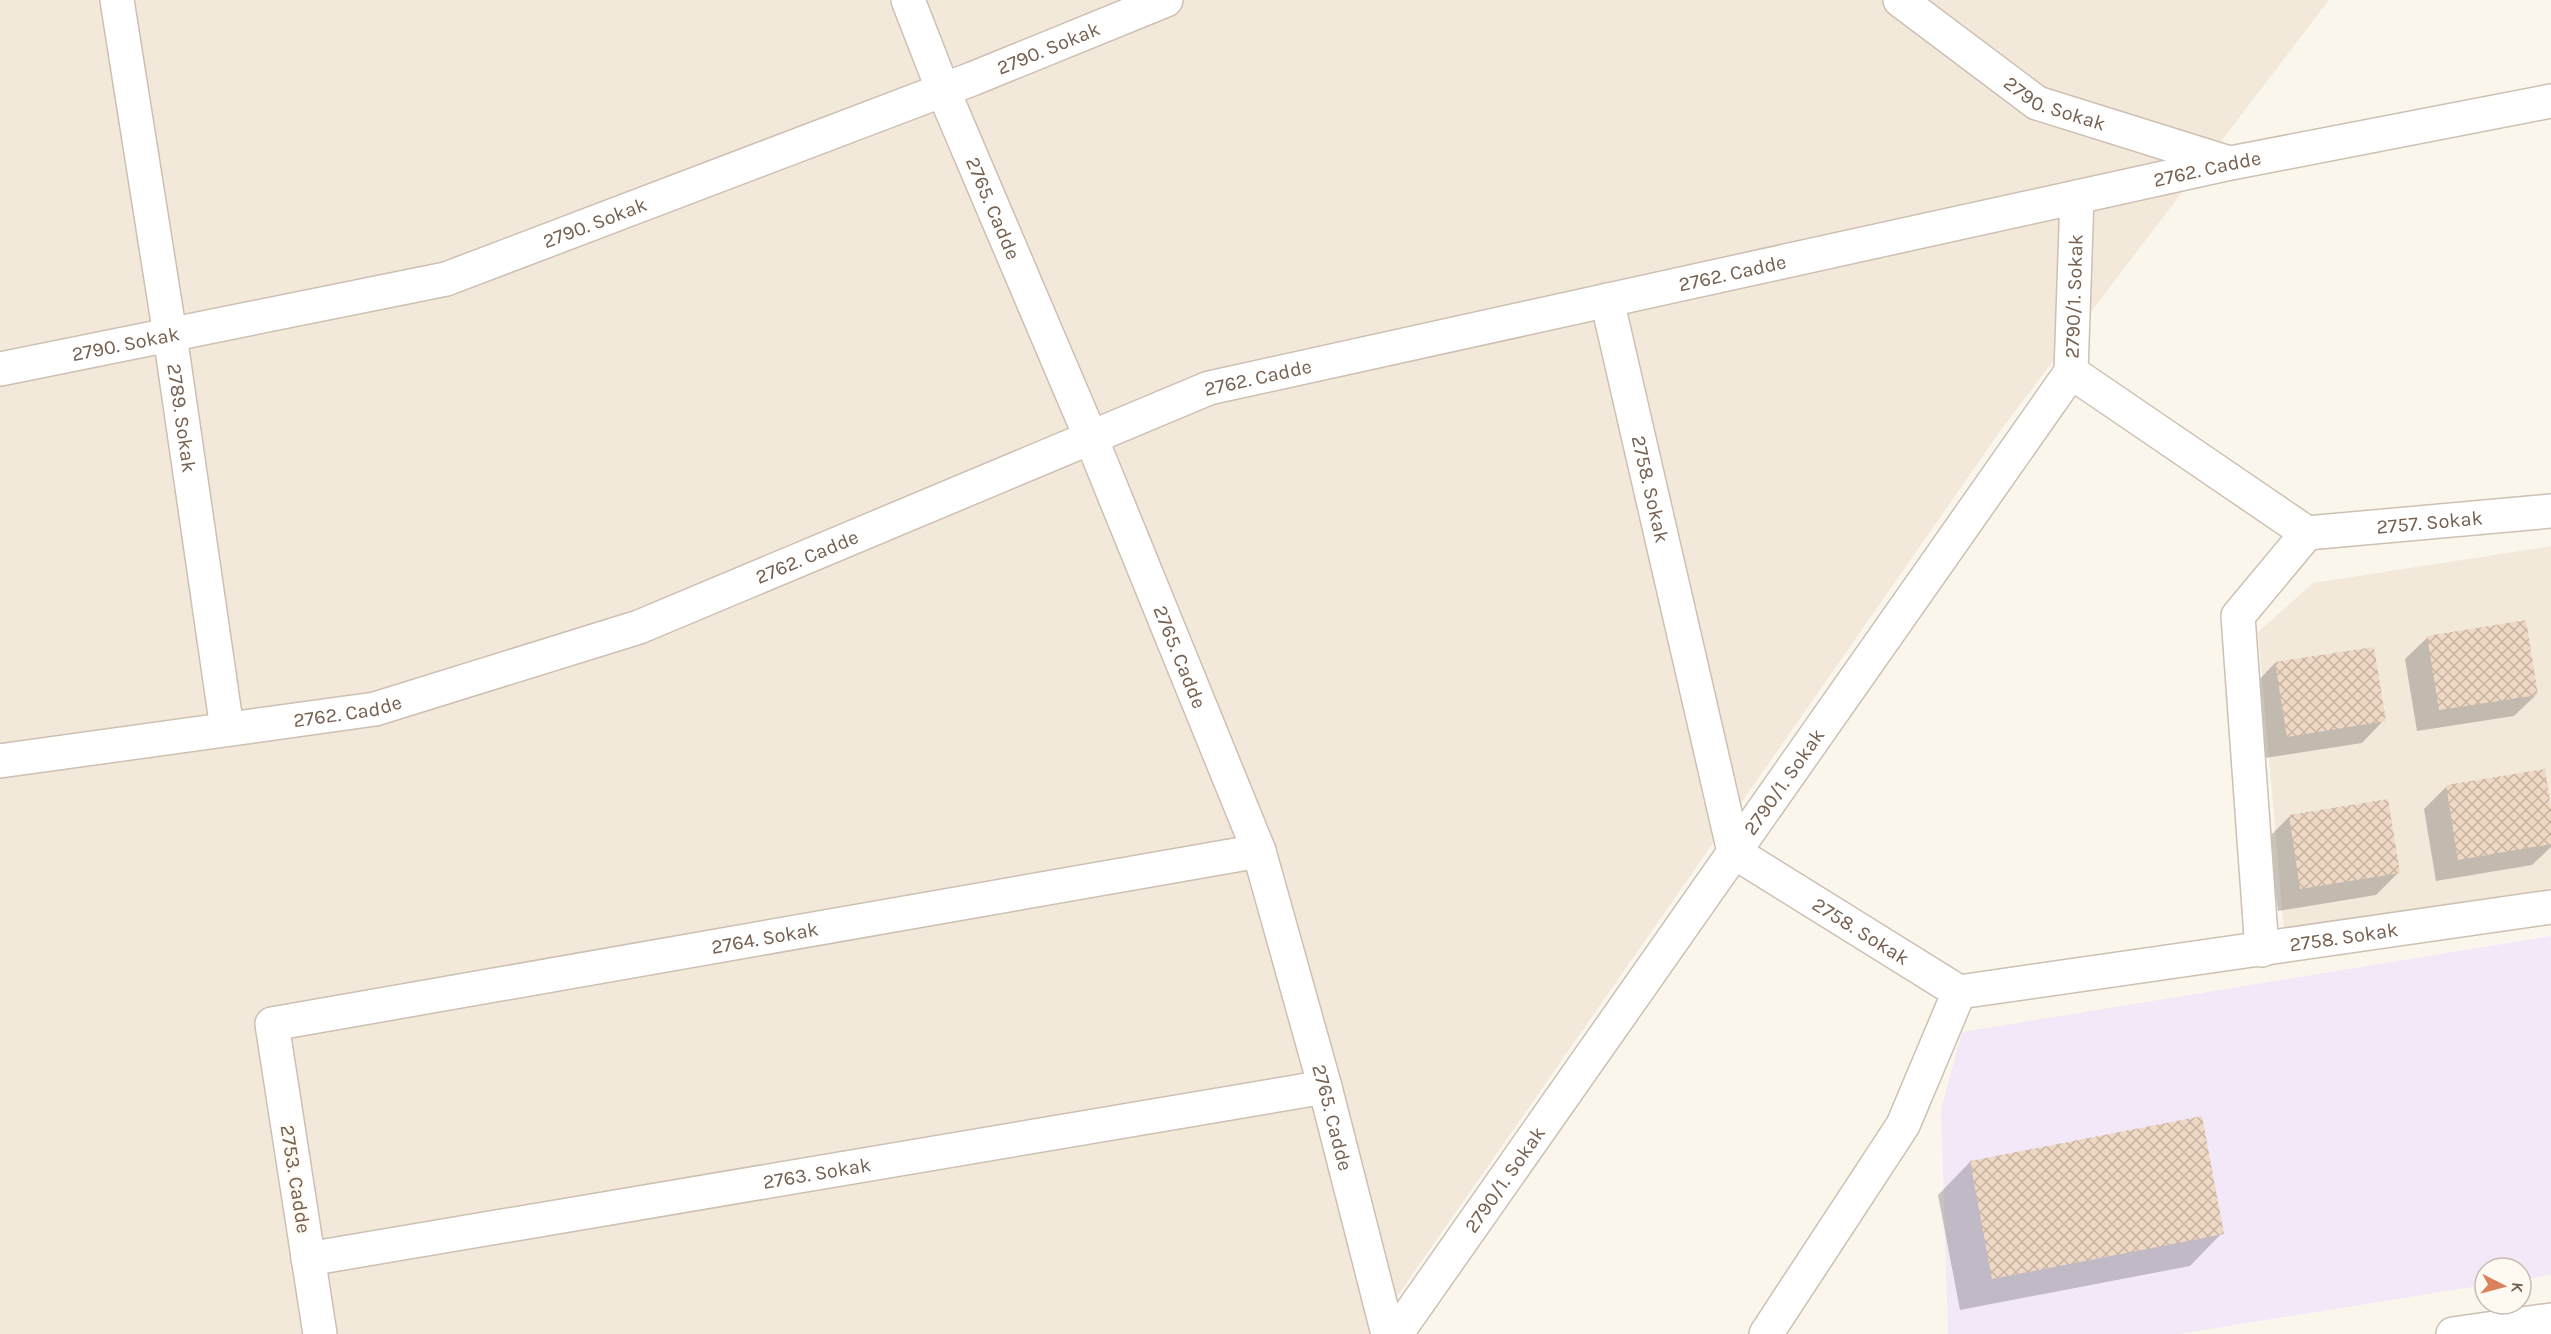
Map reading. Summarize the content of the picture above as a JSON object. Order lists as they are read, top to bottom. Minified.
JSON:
{"streets":{"street":["2790. Sokak","2762. Cadde","2765. Cadde","2790/1. Sokak","2789. Sokak","2758. Sokak","2757. Sokak","2764. Sokak","2763. Sokak","2753. Cadde"]},"crossings":[["2790. Sokak","2762. Cadde"],["2790. Sokak","2765. Cadde"],["2790. Sokak","2789. Sokak"],["2762. Cadde","2765. Cadde"],["2762. Cadde","2790/1. Sokak"],["2762. Cadde","2789. Sokak"],["2762. Cadde","2758. Sokak"],["2765. Cadde","2764. Sokak"],["2765. Cadde","2763. Sokak"],["2790/1. Sokak","2758. Sokak"],["2764. Sokak","2753. Cadde"],["2763. Sokak","2753. Cadde"]],"north":"right"}
